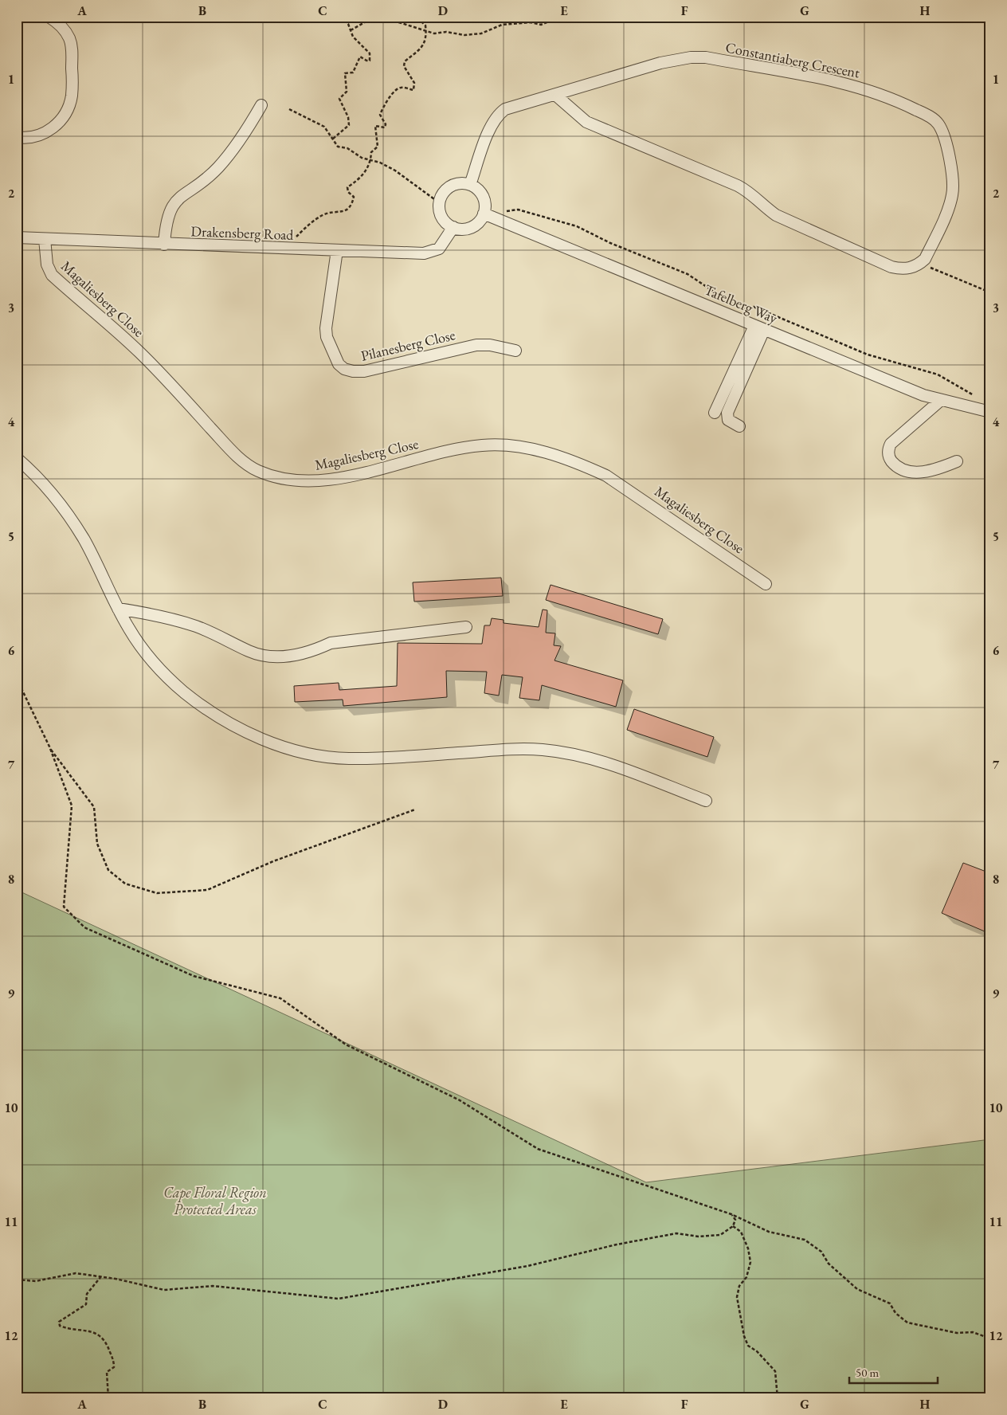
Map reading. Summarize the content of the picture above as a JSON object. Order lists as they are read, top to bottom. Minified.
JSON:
{"streets":{"street":["Constantiaberg Crescent","Drakensberg Road","Magaliesberg Close","Tafelberg Way","Pilanesberg Close"]},"crossings":[["Constantiaberg Crescent","Drakensberg Road"],["Constantiaberg Crescent","Tafelberg Way"],["Drakensberg Road","Magaliesberg Close"],["Drakensberg Road","Tafelberg Way"],["Drakensberg Road","Pilanesberg Close"]],"parks":["Cape Floral Region Protected Areas"],"scale_bar":"50 m","grid":{"columns":["A","B","C","D","E","F","G","H"],"rows":["1","2","3","4","5","6","7","8","9","10","11","12"]}}
